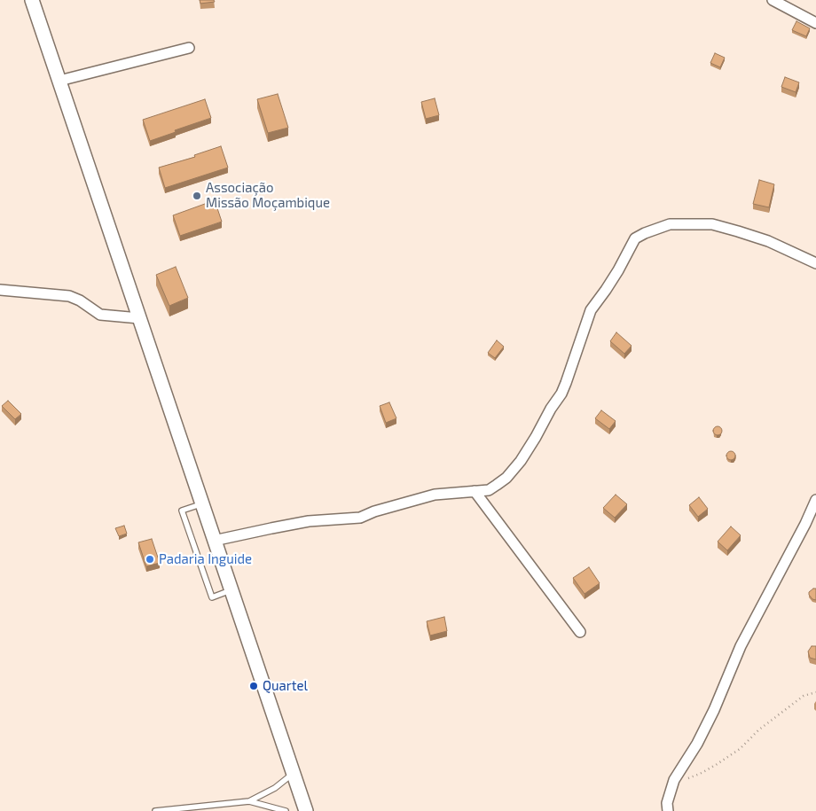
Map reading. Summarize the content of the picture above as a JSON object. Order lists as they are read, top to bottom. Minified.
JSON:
{"places":["Associação Missão Moçambique","Padaria Inguide","Quartel"]}
